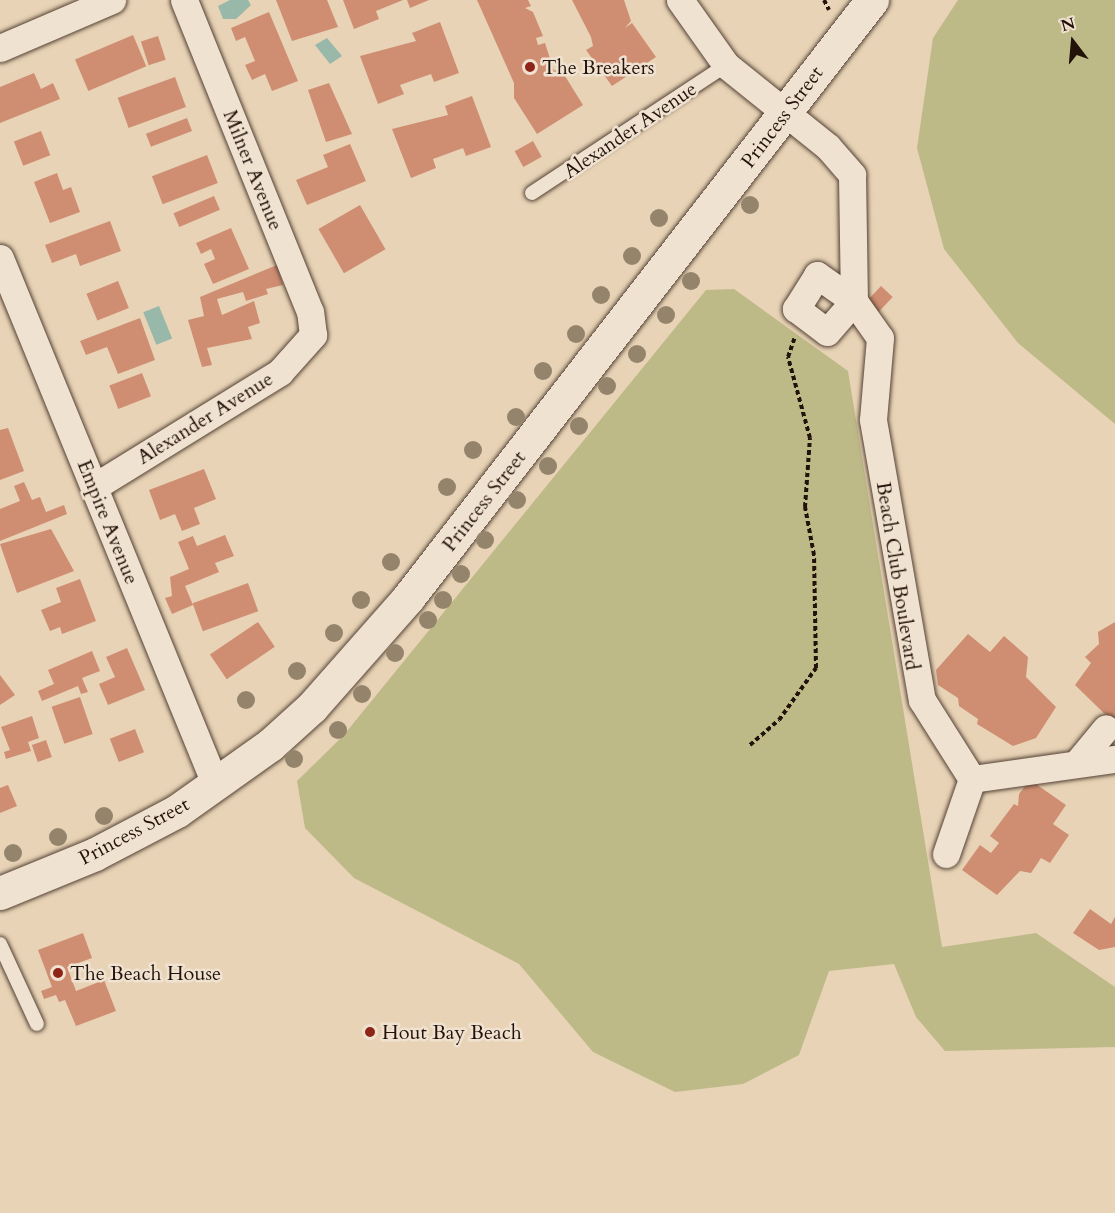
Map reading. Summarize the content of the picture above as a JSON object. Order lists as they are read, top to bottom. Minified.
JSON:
{"streets":{"street":["Princess Street","Alexander Avenue","Milner Avenue","Empire Avenue","Beach Club Boulevard"]},"crossings":[["Princess Street","Empire Avenue"],["Alexander Avenue","Milner Avenue"],["Alexander Avenue","Empire Avenue"]],"places":["The Breakers","The Beach House","Hout Bay Beach"],"north":"top"}
